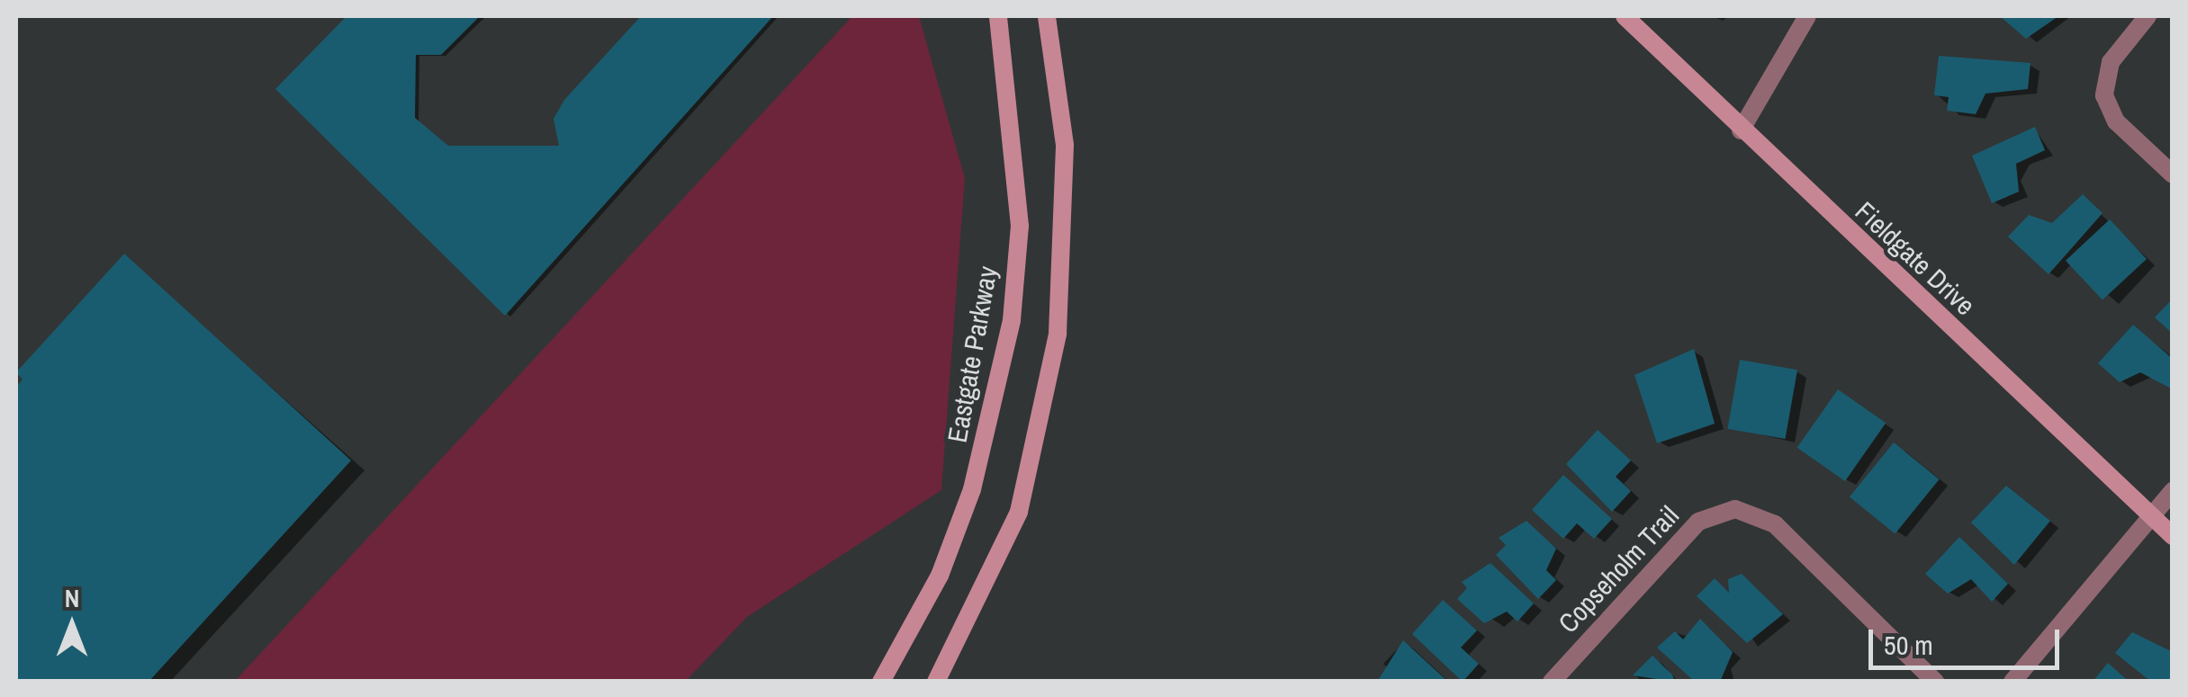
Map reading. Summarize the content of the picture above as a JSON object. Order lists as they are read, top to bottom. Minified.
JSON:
{"streets":{"main road":["Fieldgate Drive","Eastgate Parkway"],"street":["Copseholm Trail"]},"scale_bar":"50 m","north":"top"}
